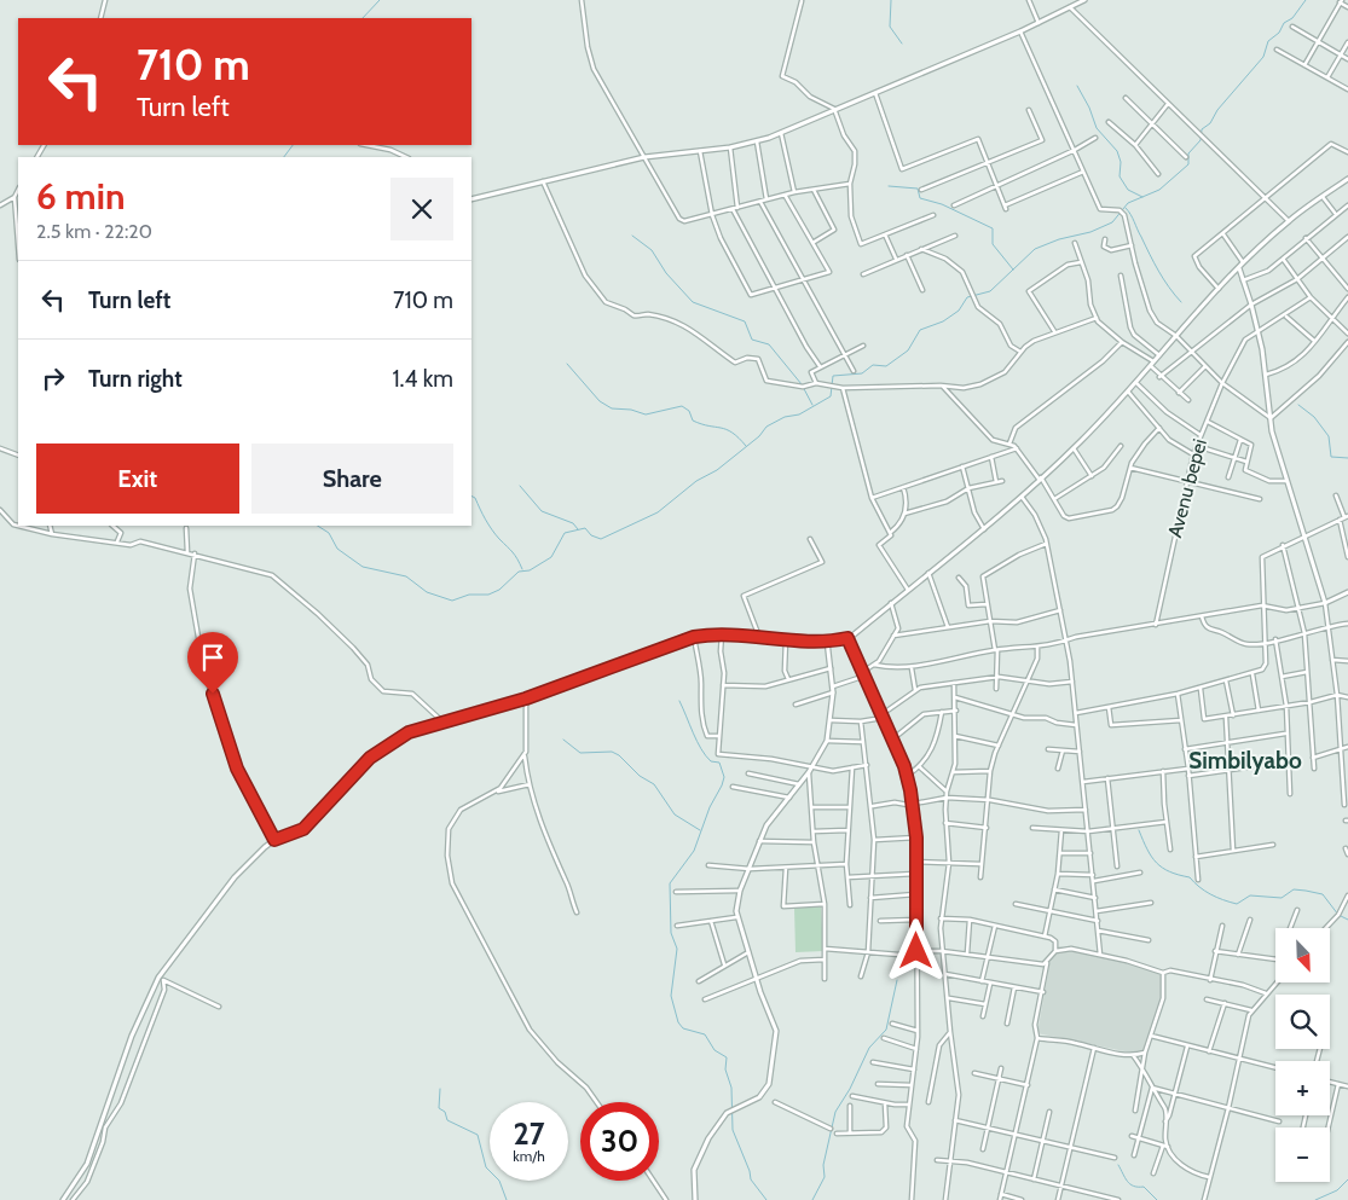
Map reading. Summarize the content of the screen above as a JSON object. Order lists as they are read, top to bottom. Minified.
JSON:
{"streets":{"street":["Avenu bepei"]},"districts":["Simbilyabo"],"north":"bottom right","page":{"turn":["710 m","Turn left"],"heading":["6 min","2.5 km · 22:20"],"list":[{"name":"Turn left","value":"710 m"},{"name":"Turn right","value":"1.4 km"}],"buttons":["Exit","Share"],"map_buttons":["+","−"],"speed":"27 km/h","limit":"30"}}
